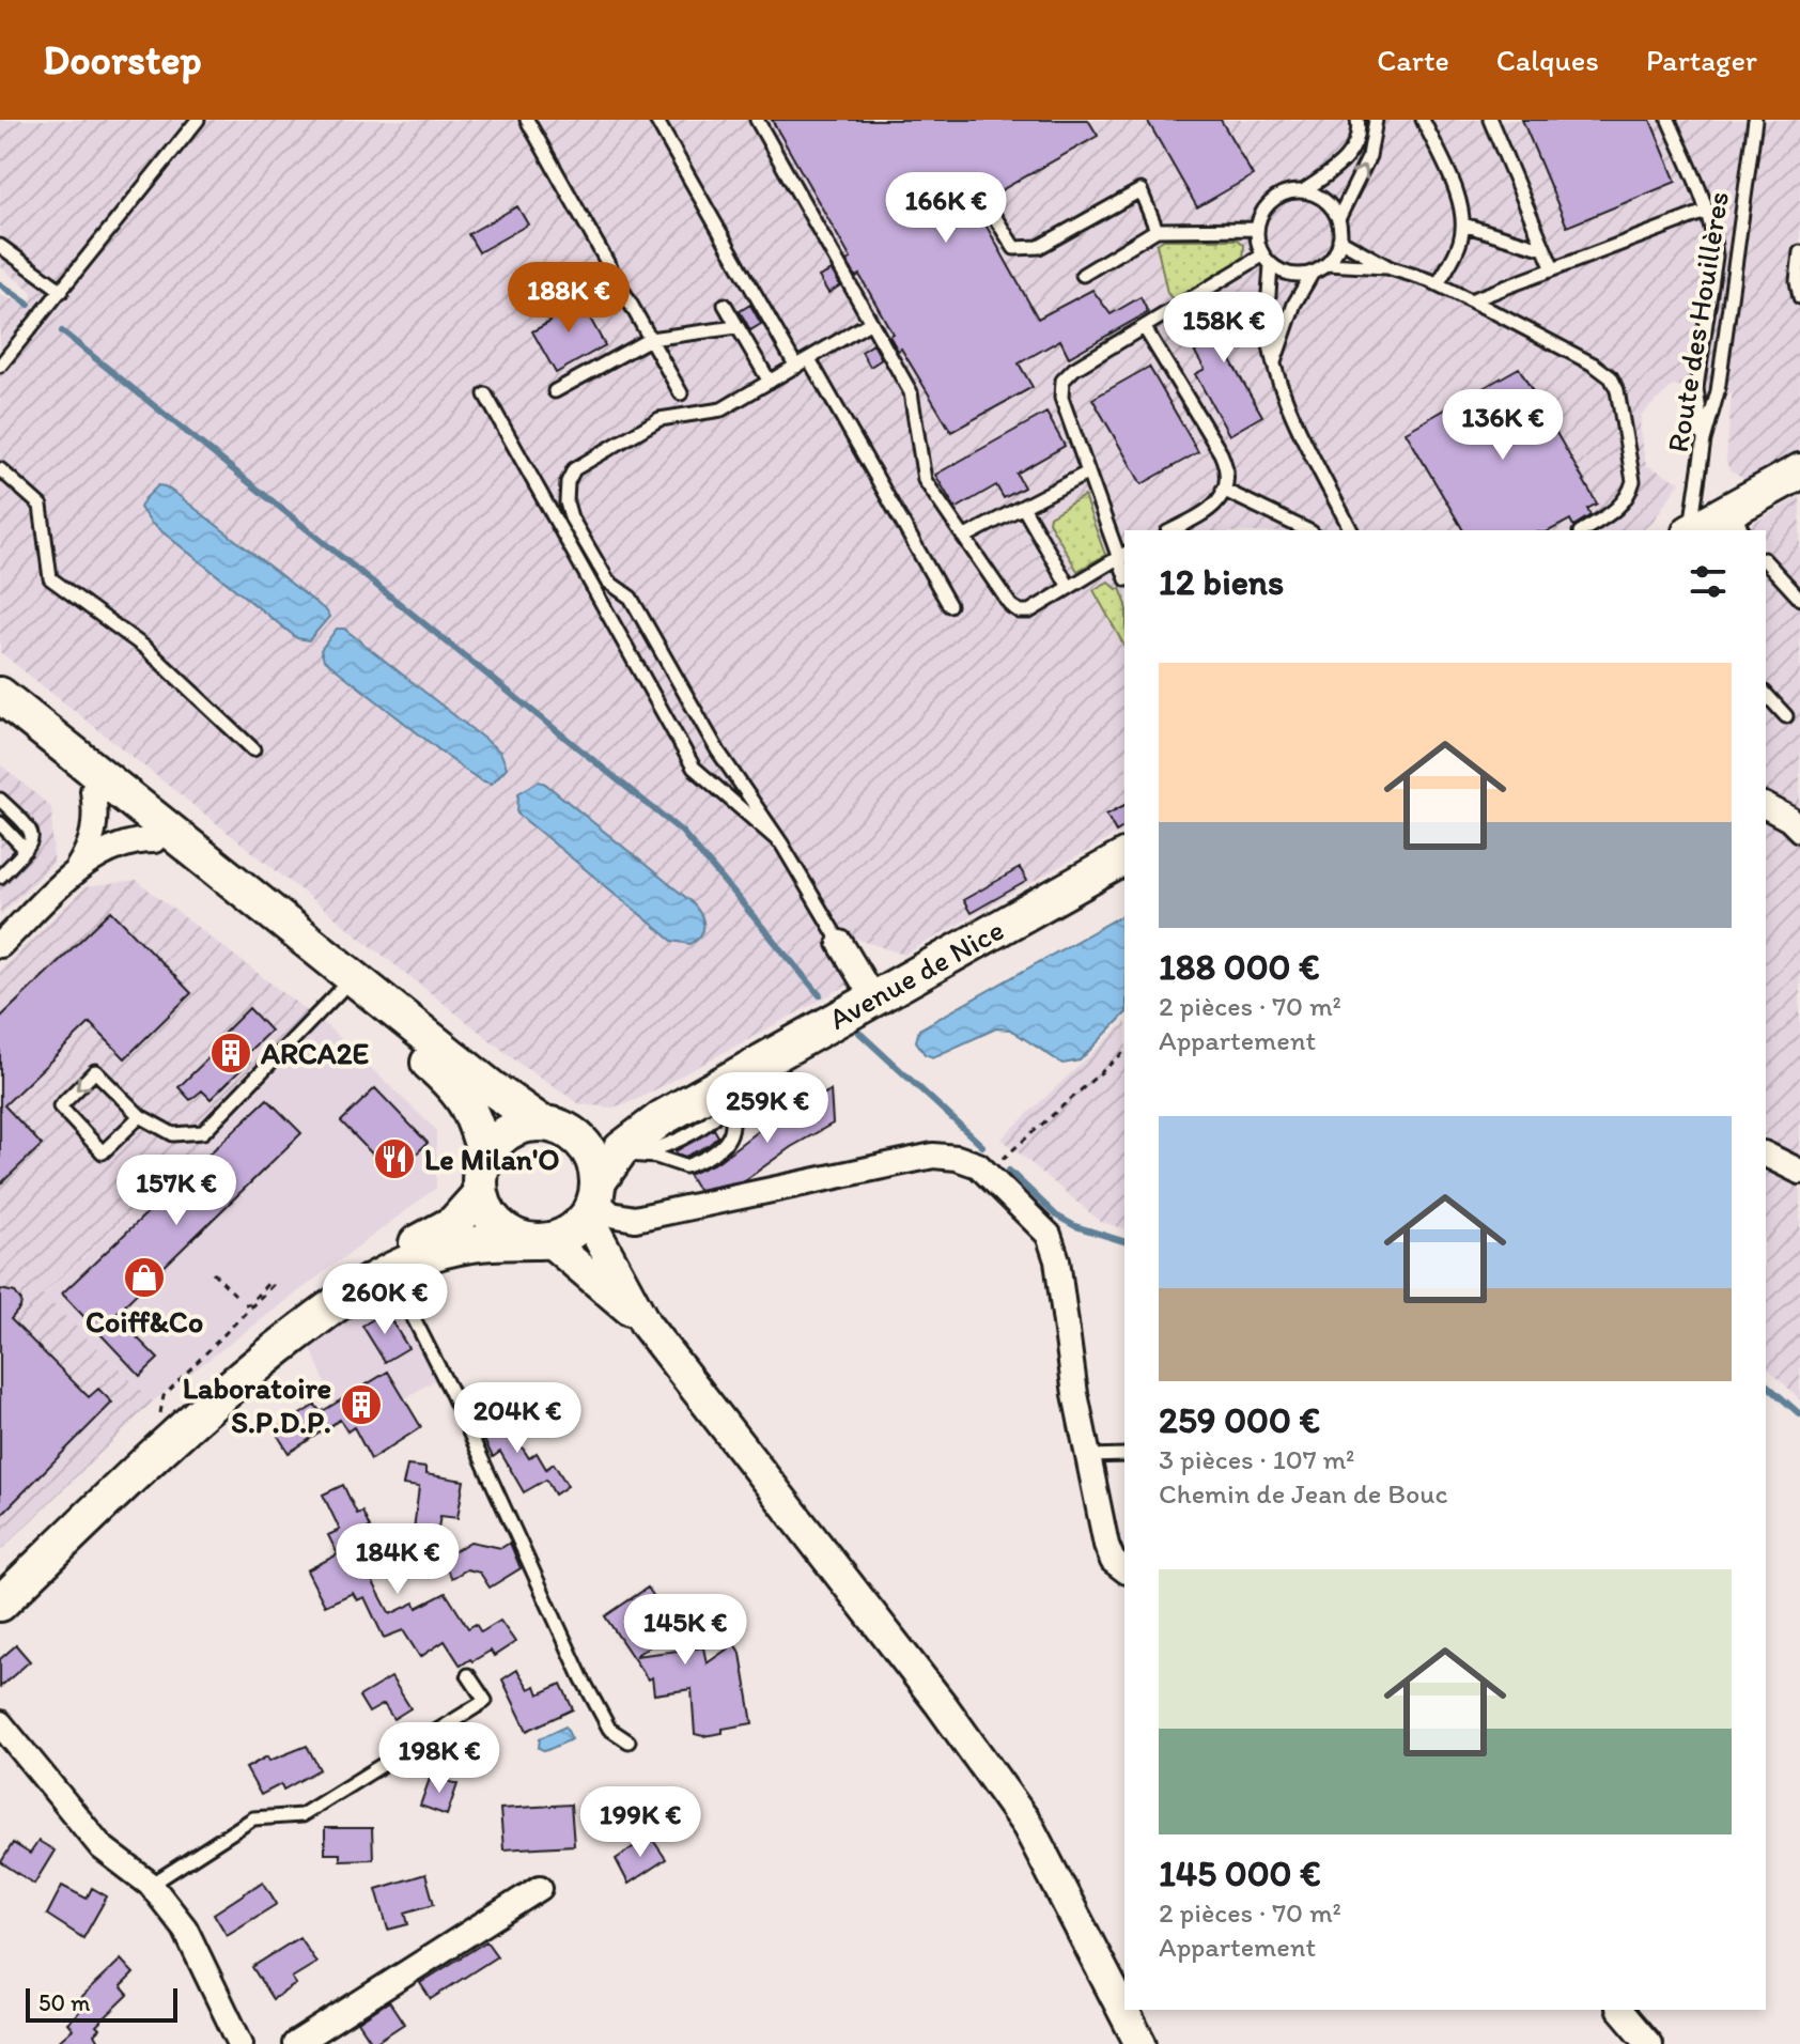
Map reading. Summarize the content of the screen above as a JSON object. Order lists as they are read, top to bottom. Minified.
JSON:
{"streets":{"main road":["Avenue de Nice"],"lane":["Route des Houillères"]},"places":{"building":["ARCA2E","Laboratoire S.P.D.P."],"restaurant":["Le Milan'O"],"shop":["Coiff&Co"]},"scale_bar":"50 m","page":{"header":"Doorstep","nav":["Carte","Calques","Partager"],"price":["166K €","188K €","158K €","136K €","259K €","157K €","260K €","204K €","184K €","145K €","198K €","199K €"],"heading":"12 biens","list":[{"name":"188 000 €","note":"2 pièces · 70 m² · Appartement"},{"name":"259 000 €","note":"3 pièces · 107 m² · Chemin de Jean de Bouc"},{"name":"145 000 €","note":"2 pièces · 70 m² · Appartement"}],"scale":"50 m"}}
